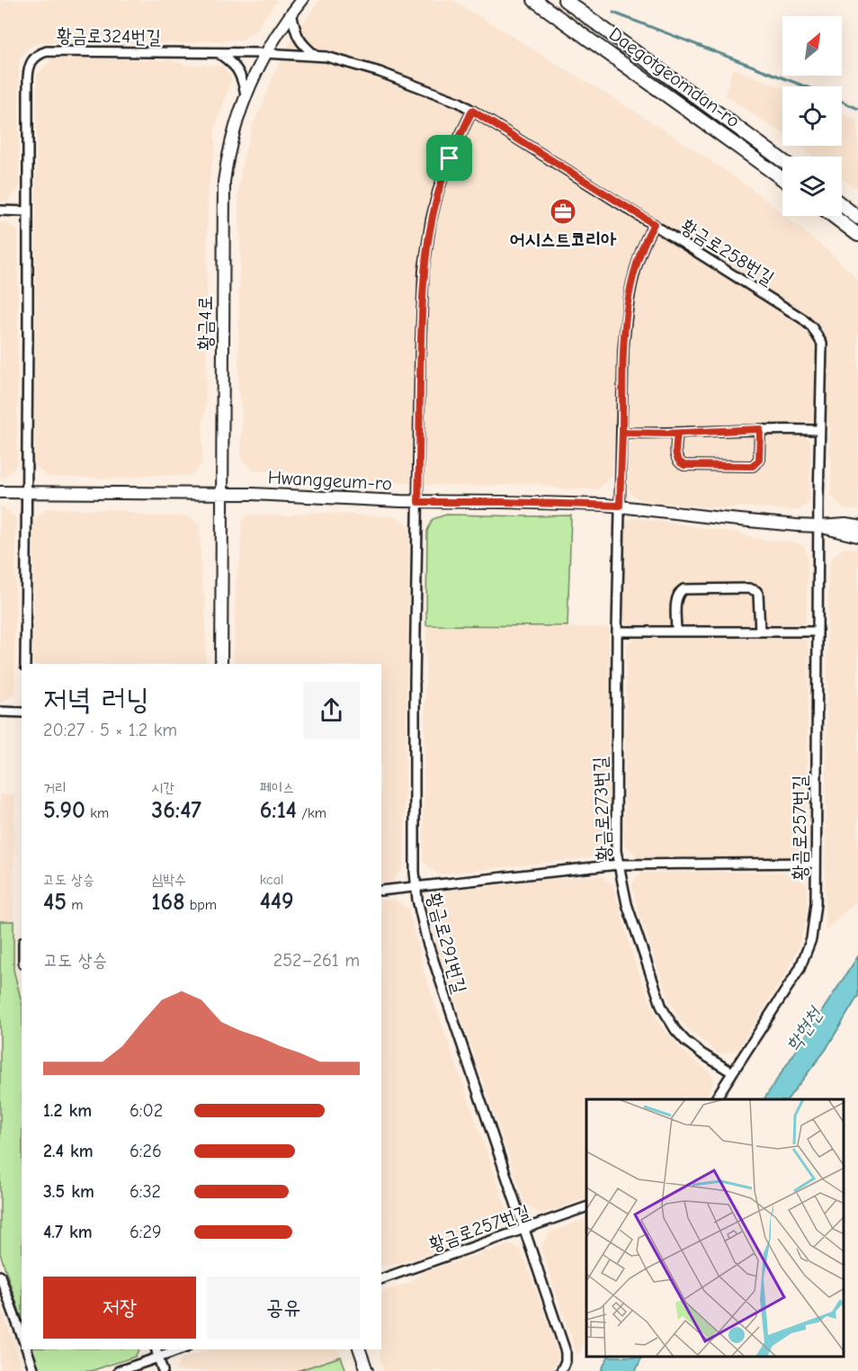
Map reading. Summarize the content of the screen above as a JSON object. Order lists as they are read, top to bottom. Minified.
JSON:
{"streets":{"main road":["Daegotgeomdan-ro"],"street":["황금로324번길","황금로258번길","황금4로","Hwanggeum-ro","황금로273번길","황금로257번길","황금로291번길"]},"crossings":[["황금로324번길","황금로258번길"],["황금로324번길","황금4로"],["황금로324번길","Hwanggeum-ro"],["황금로258번길","황금4로"],["황금로258번길","Hwanggeum-ro"],["황금로258번길","황금로273번길"],["황금로258번길","황금로257번길"],["황금로258번길","황금로291번길"],["황금4로","Hwanggeum-ro"],["Hwanggeum-ro","황금로273번길"],["Hwanggeum-ro","황금로257번길"],["Hwanggeum-ro","황금로291번길"],["황금로273번길","황금로257번길"],["황금로257번길","황금로291번길"]],"water":["학현천"],"places":{"office":["어시스트코리아"]},"north":"top right","page":{"heading":["저녁 러닝","20:27 · 5 × 1.2 km"],"stats":[["거리","5.90 km"],["시간","36:47"],["페이스","6:14 /km"],["고도 상승","45 m"],["심박수","168 bpm"],["kcal","449"]],"chart":["고도 상승","252–261 m"],"list":[{"name":"1.2 km","note":"6:02"},{"name":"2.4 km","note":"6:26"},{"name":"3.5 km","note":"6:32"},{"name":"4.7 km","note":"6:29"}],"buttons":["저장","공유"]}}
